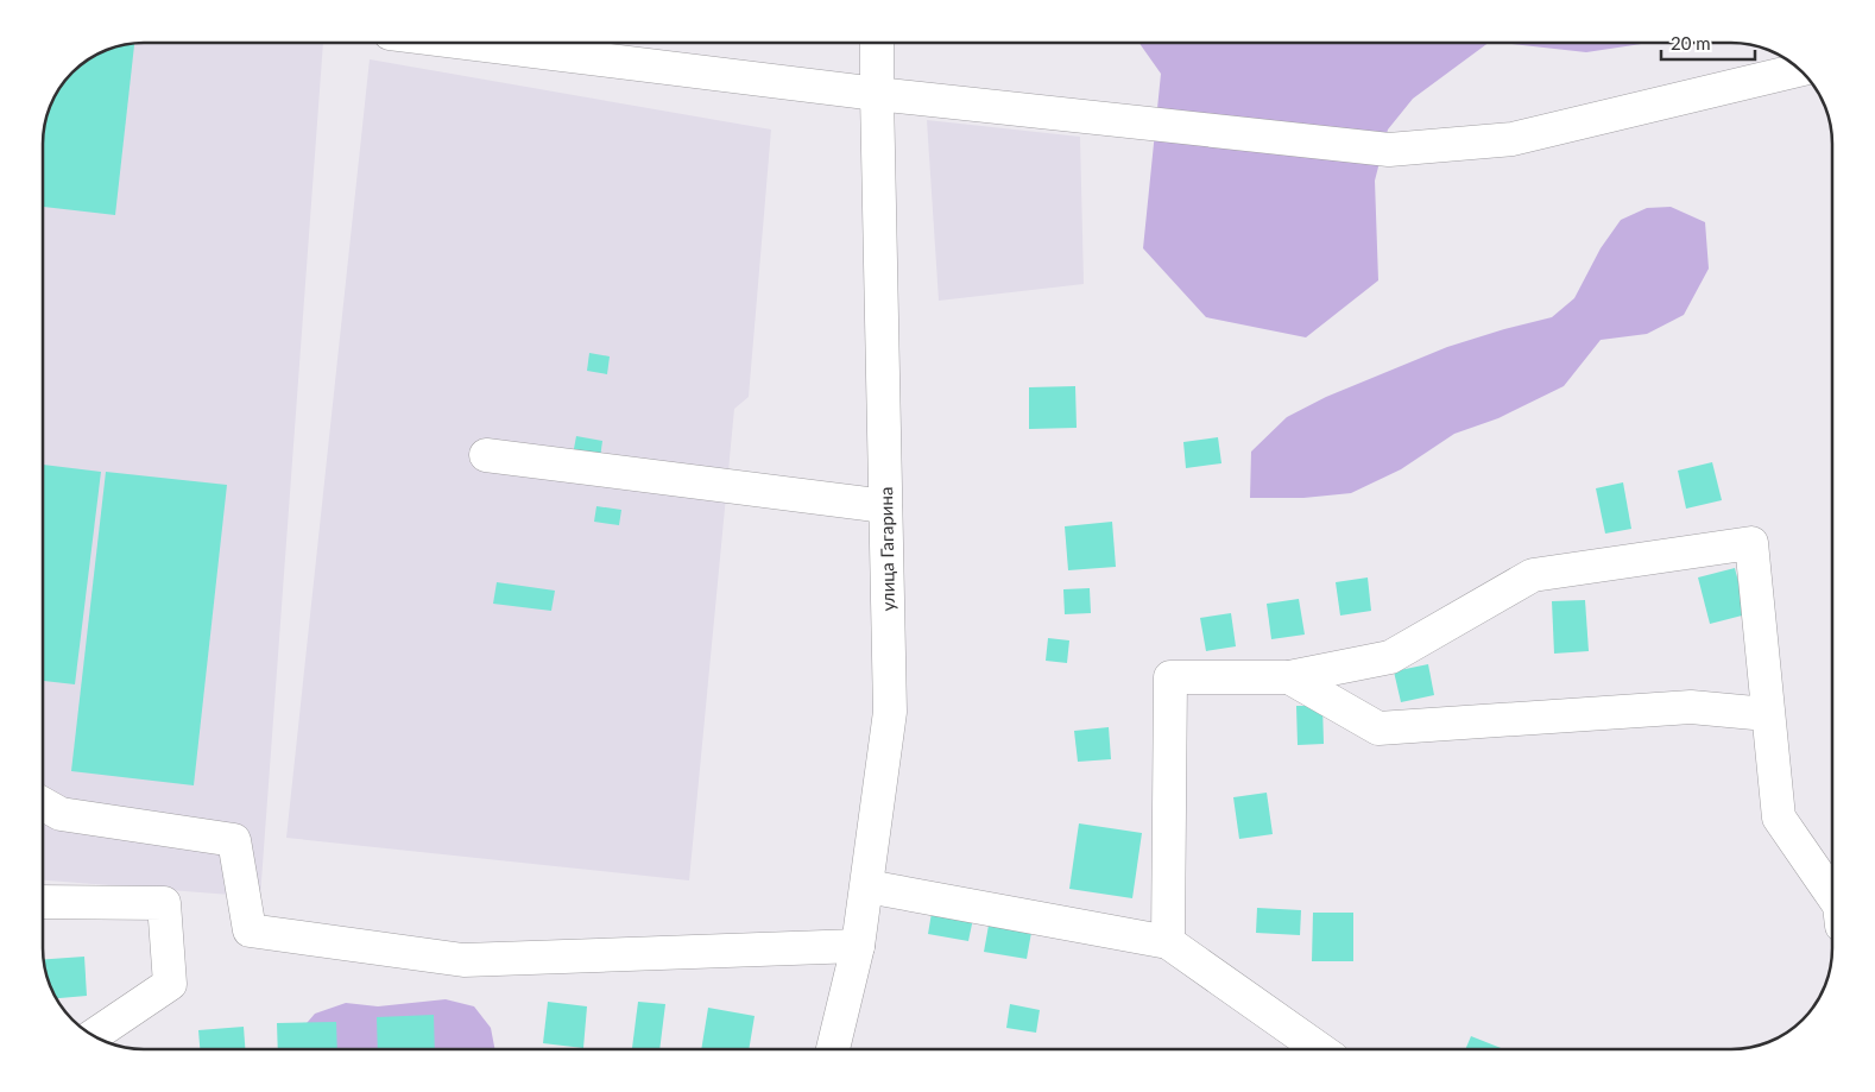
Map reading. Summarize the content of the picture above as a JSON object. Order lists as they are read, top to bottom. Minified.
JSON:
{"streets":{"street":["улица Гагарина"]},"scale_bar":"20 m"}
